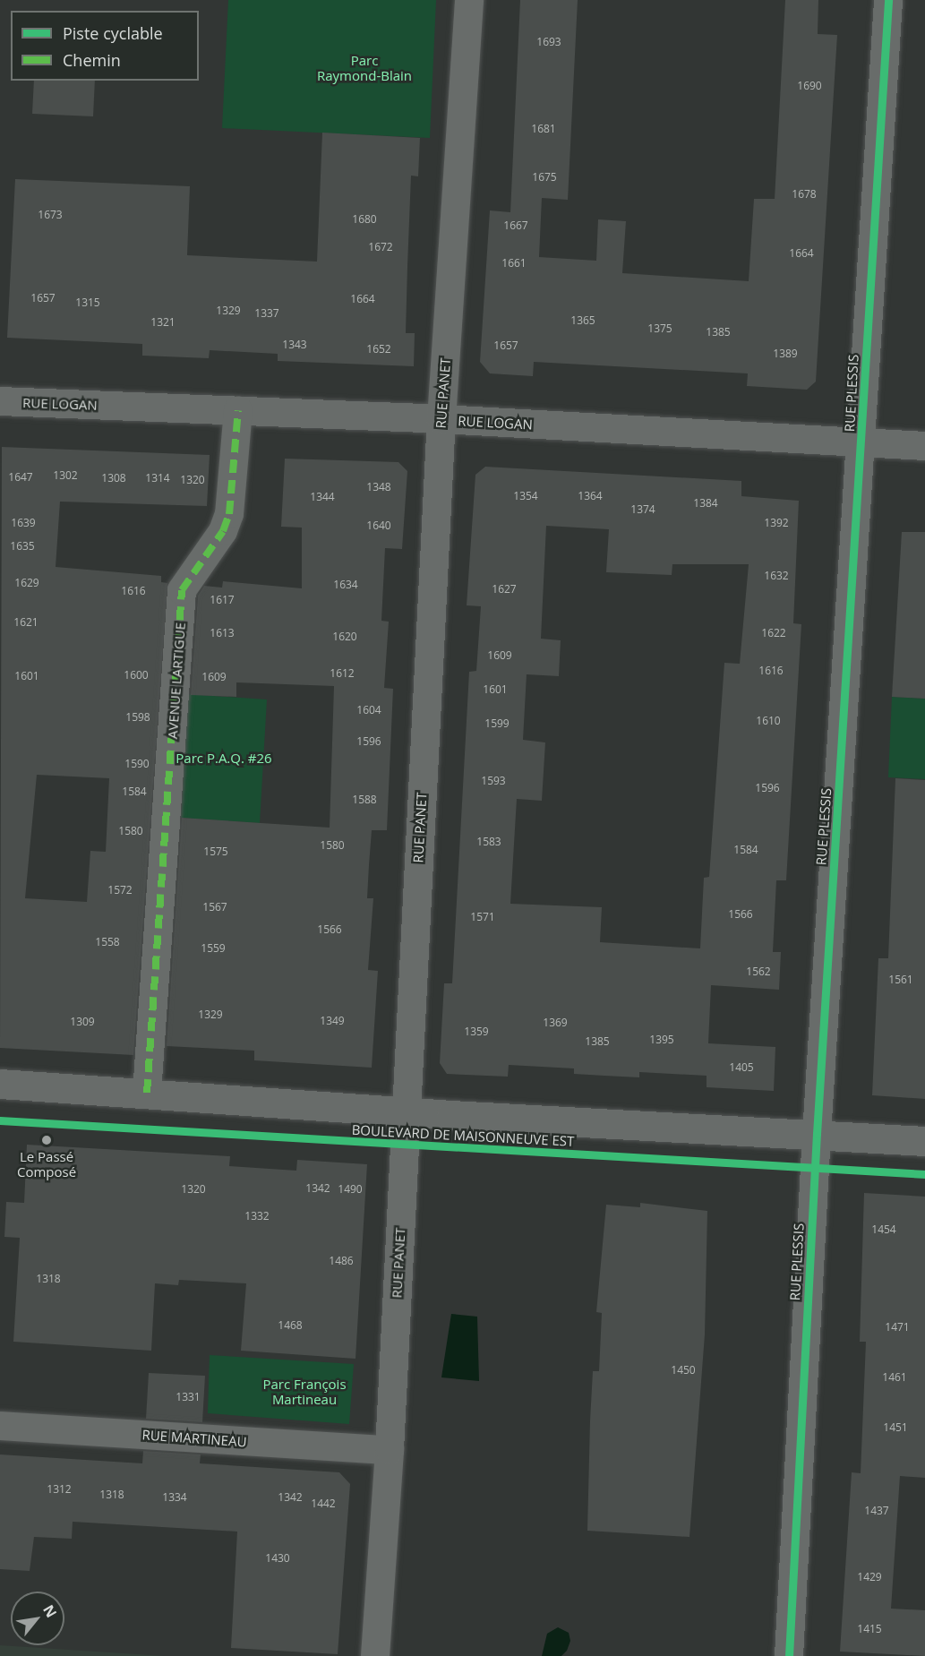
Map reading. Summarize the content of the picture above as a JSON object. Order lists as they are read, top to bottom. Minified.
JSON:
{"streets":{"street":["RUE PANET","RUE PLESSIS","RUE LOGAN","AVENUE LARTIGUE","BOULEVARD DE MAISONNEUVE EST","RUE MARTINEAU"]},"crossings":[["RUE PANET","RUE LOGAN"],["RUE PANET","BOULEVARD DE MAISONNEUVE EST"],["RUE PANET","RUE MARTINEAU"],["RUE PLESSIS","RUE LOGAN"],["RUE PLESSIS","BOULEVARD DE MAISONNEUVE EST"],["RUE LOGAN","AVENUE LARTIGUE"],["AVENUE LARTIGUE","BOULEVARD DE MAISONNEUVE EST"]],"parks":["Parc Raymond-Blain","Parc P.A.Q. #26","Parc François Martineau"],"places":["Le Passé Composé"],"house_numbers":["1693","1690","1681","1675","1678","1673","1680","1667","1672","1664","1661","1657","1664","1315","1329","1337","1365","1321","1375","1385","1343","1657","1652","1389","1302","1647","1308","1314","1320","1348","1354","1364","1344","1384","1374","1639","1392","1640","1635","1632","1629","1634","1627","1616","1617","1621","1613","1622","1620","1609","1616","1612","1600","1601","1609","1601","1604","1598","1610","1599","1596","1590","1593","1596","1584","1588","1580","1583","1580","1584","1575","1572","1567","1566","1571","1566","1558","1559","1562","1561","1329","1349","1309","1369","1359","1395","1385","1405","1342","1320","1490","1332","1454","1486","1318","1468","1471","1450","1461","1331","1451","1312","1318","1334","1342","1442","1437","1430","1429","1415"],"legend":["Piste cyclable","Chemin"],"north":"top right"}
